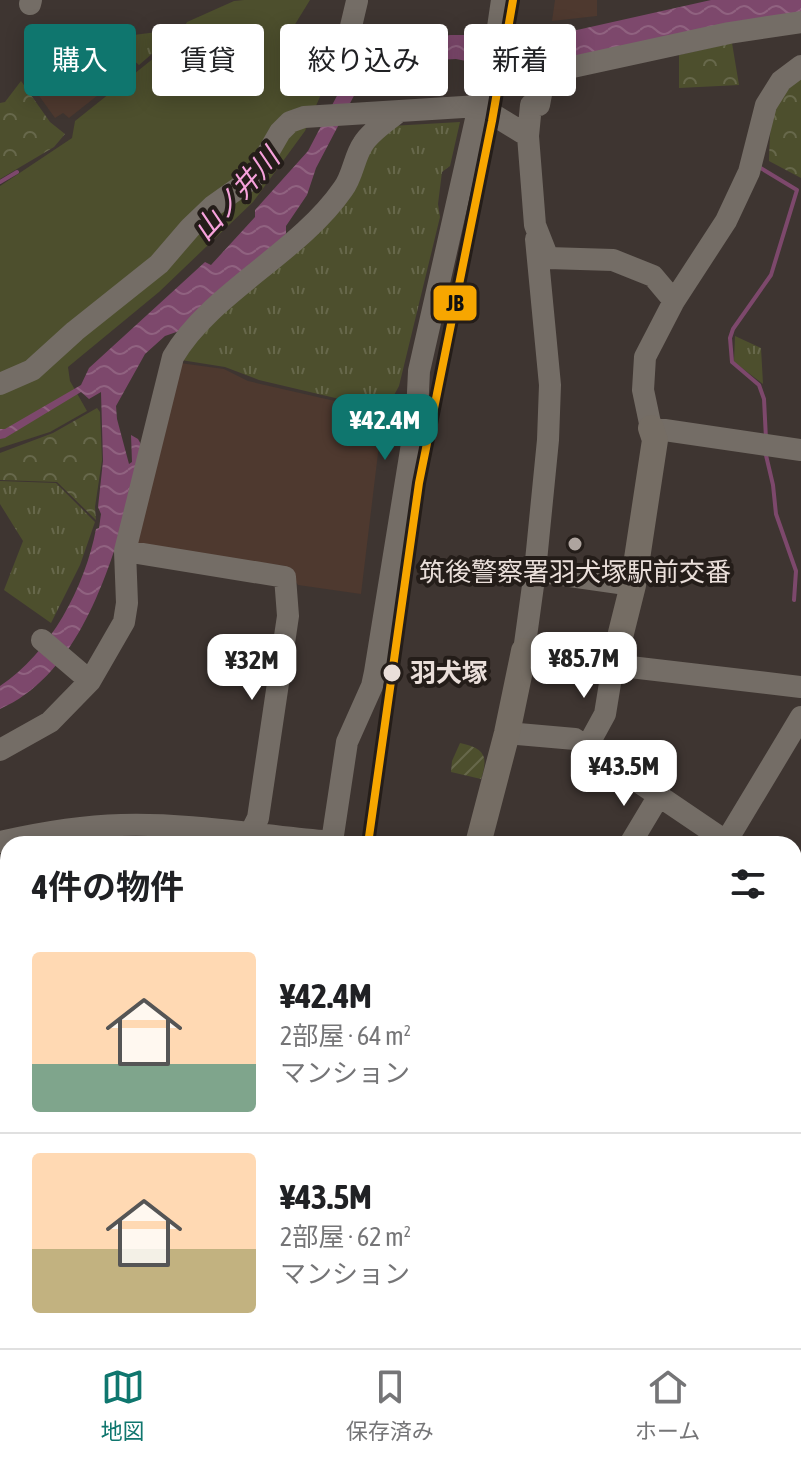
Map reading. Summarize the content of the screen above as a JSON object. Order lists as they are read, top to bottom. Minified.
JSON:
{"water":["山ノ井川"],"places":["筑後警察署羽犬塚駅前交番","羽犬塚"],"lines":["transit line JB"],"page":{"chip":["購入","賃貸","絞り込み","新着"],"price":["¥42.4M","¥85.7M","¥32M","¥43.5M"],"heading":"4件の物件","list":[{"name":"¥42.4M","note":"2部屋 · 64 m² · マンション"},{"name":"¥43.5M","note":"2部屋 · 62 m² · マンション"}],"tabs":["地図","保存済み","ホーム"]}}
